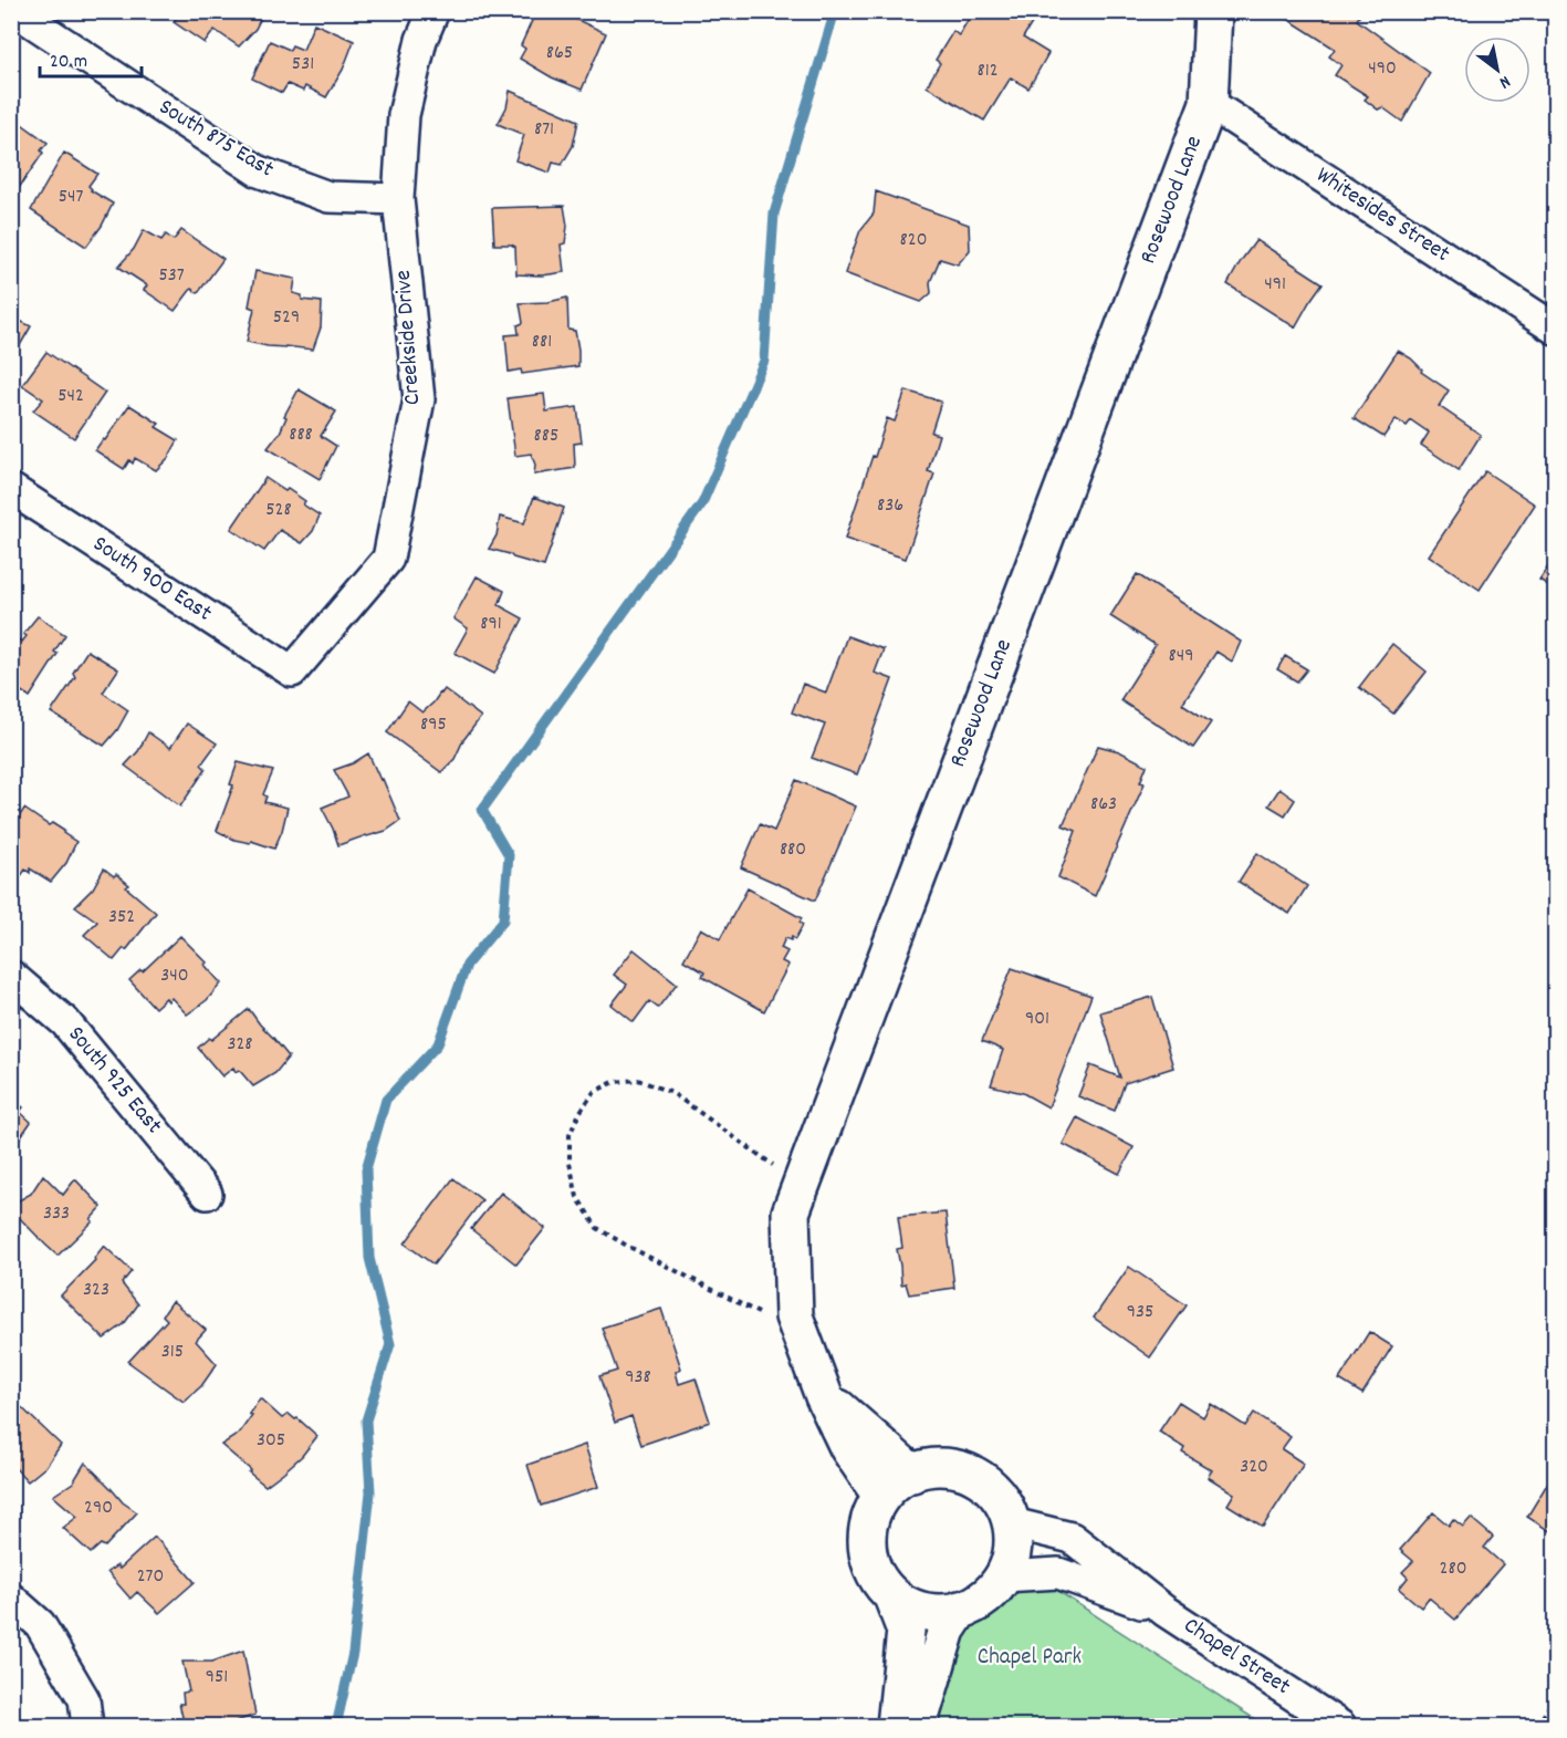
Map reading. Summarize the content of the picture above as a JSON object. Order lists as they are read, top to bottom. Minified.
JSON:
{"streets":{"street":["South 875 East","Rosewood Lane","Whitesides Street","Creekside Drive","South 900 East","South 925 East","Chapel Street"]},"crossings":[["South 875 East","Creekside Drive"],["Rosewood Lane","Whitesides Street"],["Rosewood Lane","Chapel Street"],["Creekside Drive","South 900 East"]],"parks":["Chapel Park"],"house_numbers":["865","531","490","812","871","547","820","537","491","529","881","542","888","885","836","528","891","849","895","863","880","352","340","901","328","333","323","935","315","938","305","320","290","280","270","951"],"scale_bar":"20 m","north":"bottom right"}
